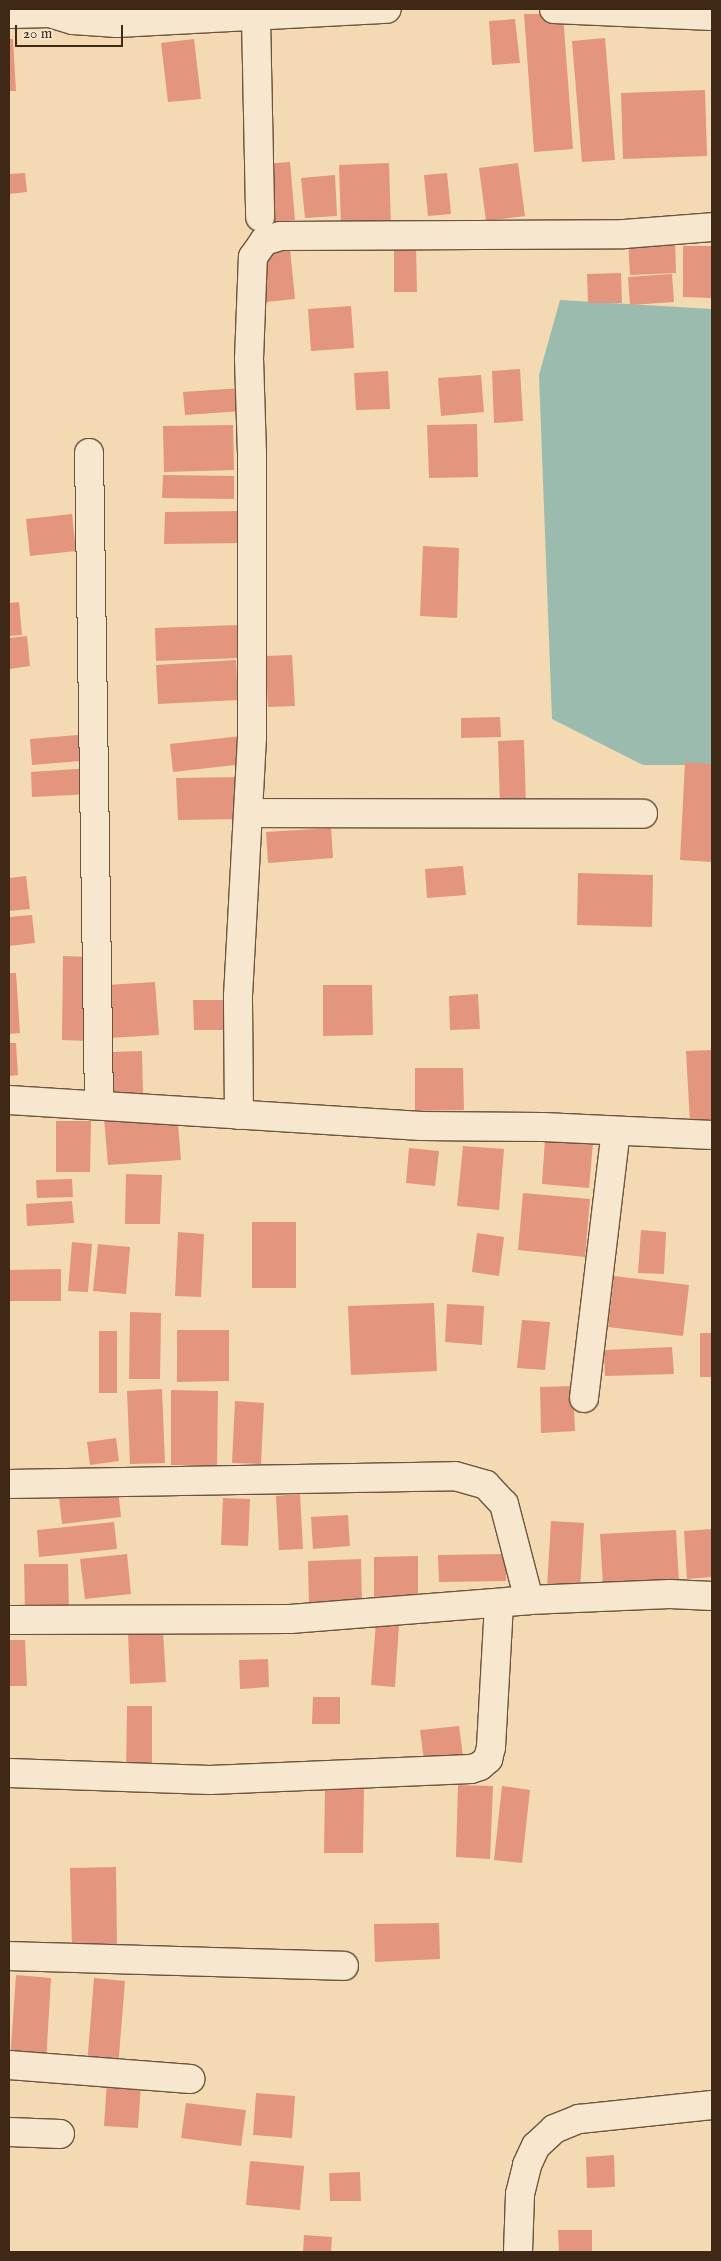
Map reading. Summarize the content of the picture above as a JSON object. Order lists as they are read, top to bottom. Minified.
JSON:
{"scale_bar":"20 m"}
